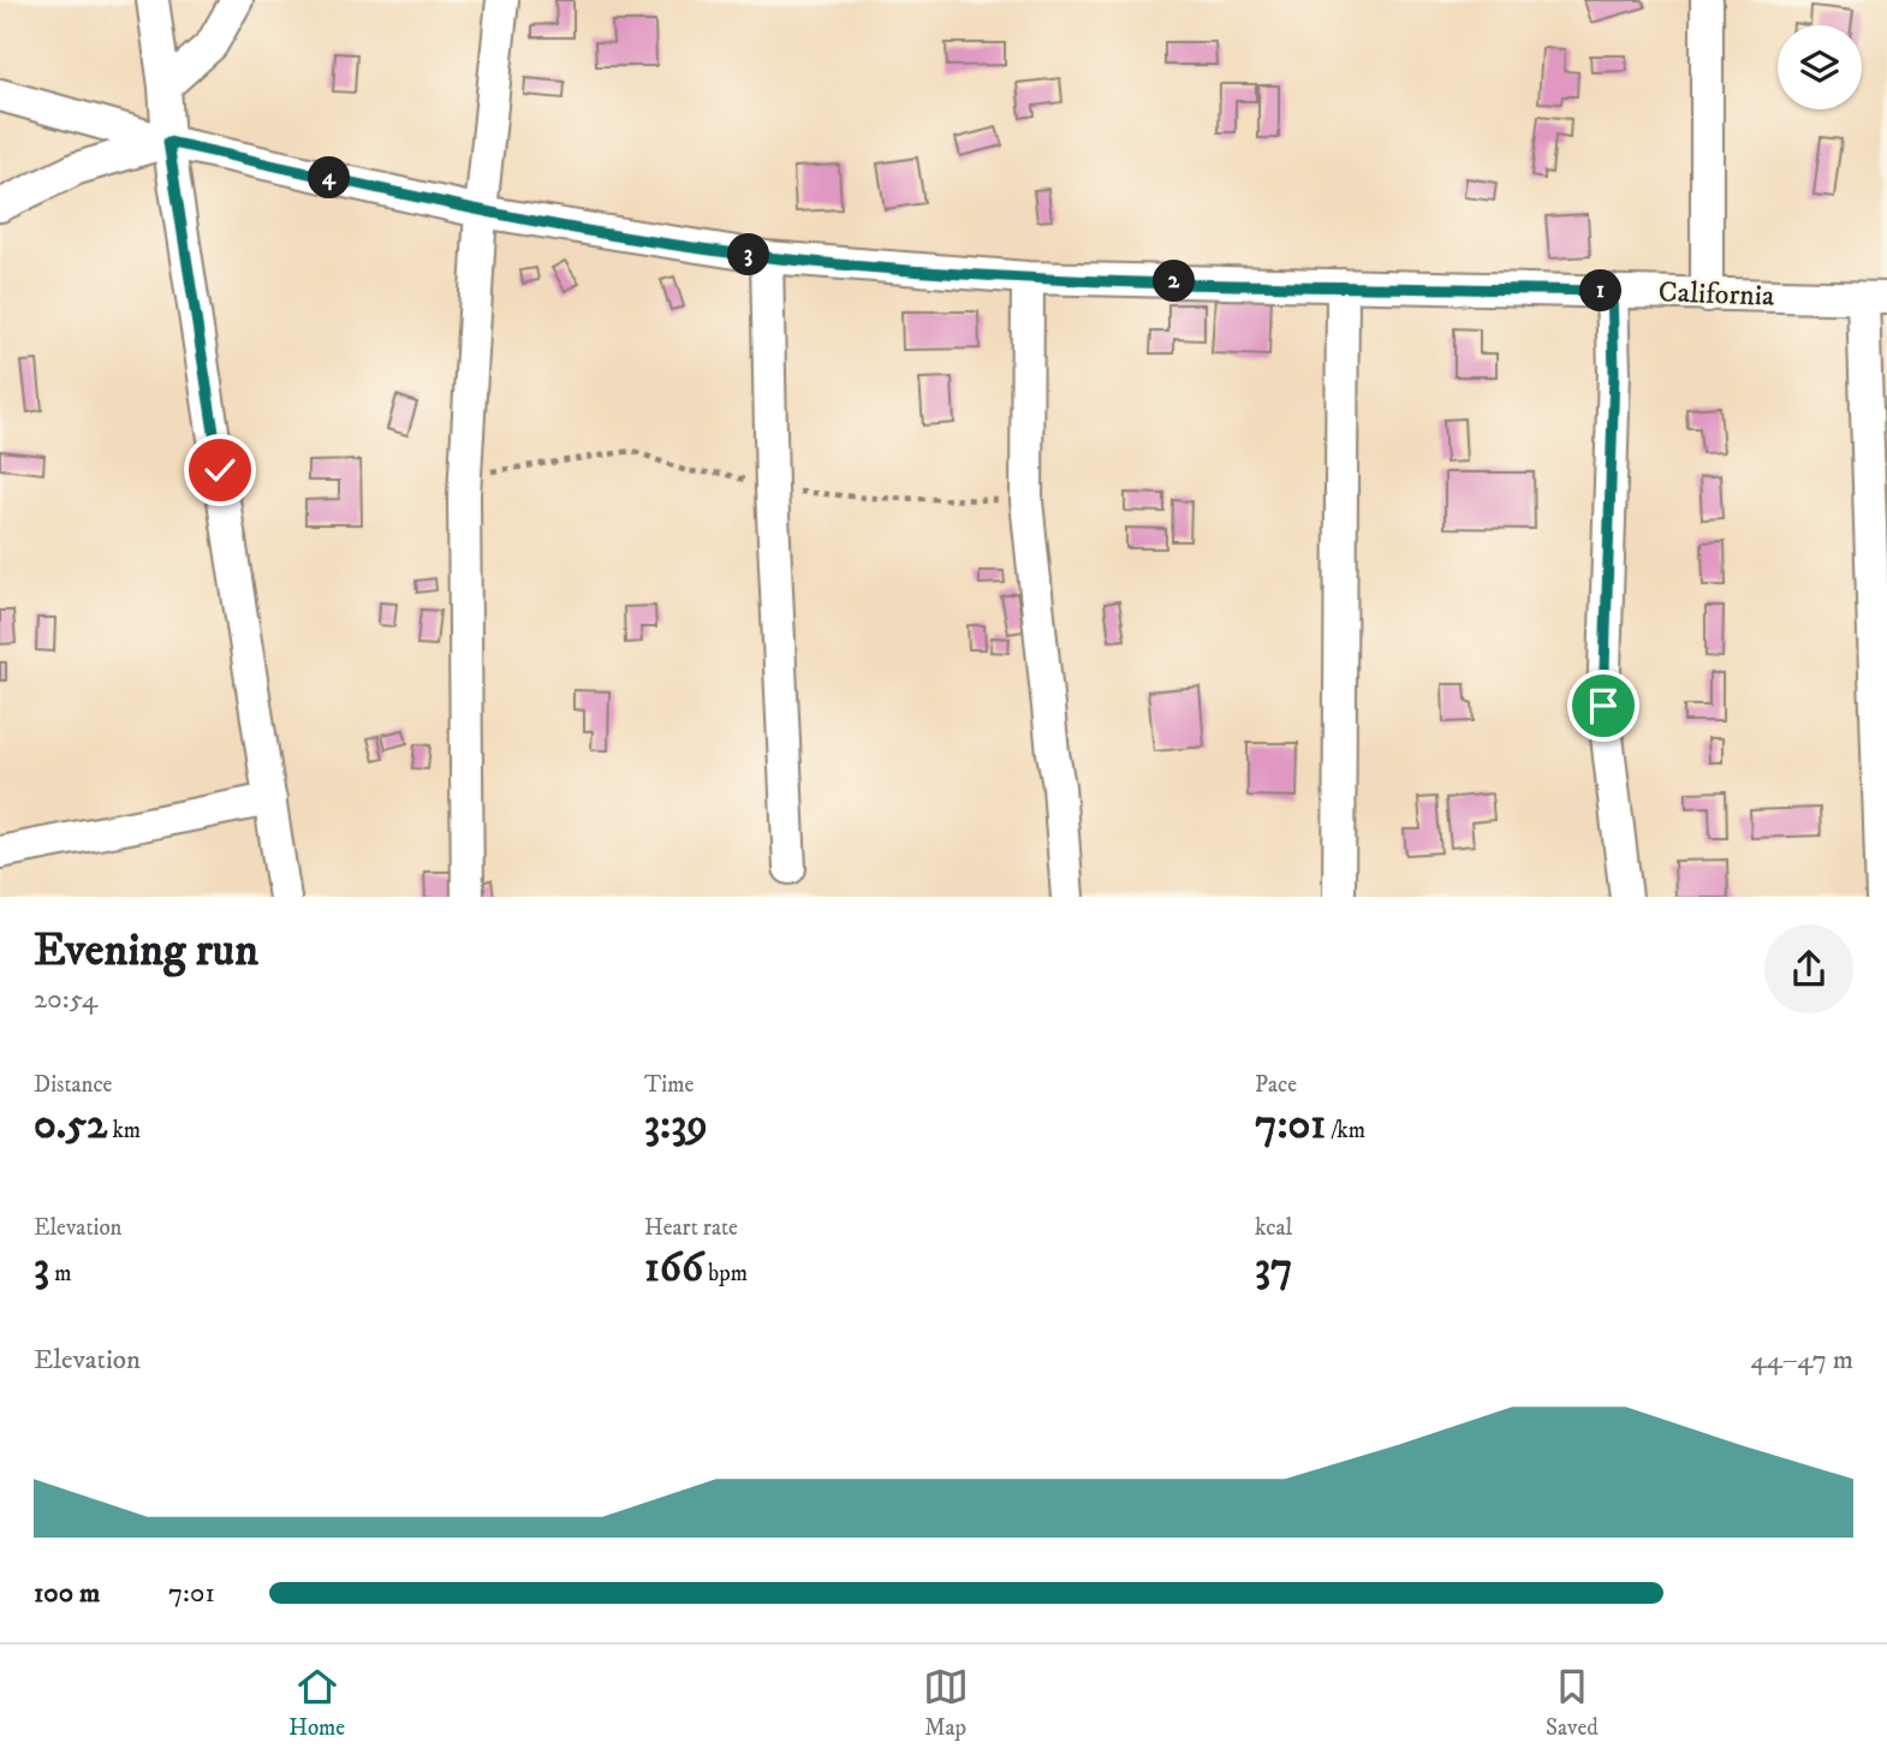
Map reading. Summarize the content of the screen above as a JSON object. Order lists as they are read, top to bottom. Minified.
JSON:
{"streets":{"street":["California"]},"page":{"pins":["4","3","2","1"],"heading":["Evening run","20:54"],"stats":[["Distance","0.52 km"],["Time","3:39"],["Pace","7:01 /km"],["Elevation","3 m"],["Heart rate","166 bpm"],["kcal","37"]],"chart":["Elevation","44–47 m"],"list":[{"name":"100 m","note":"7:01"}],"tabs":["Home","Map","Saved"]}}
